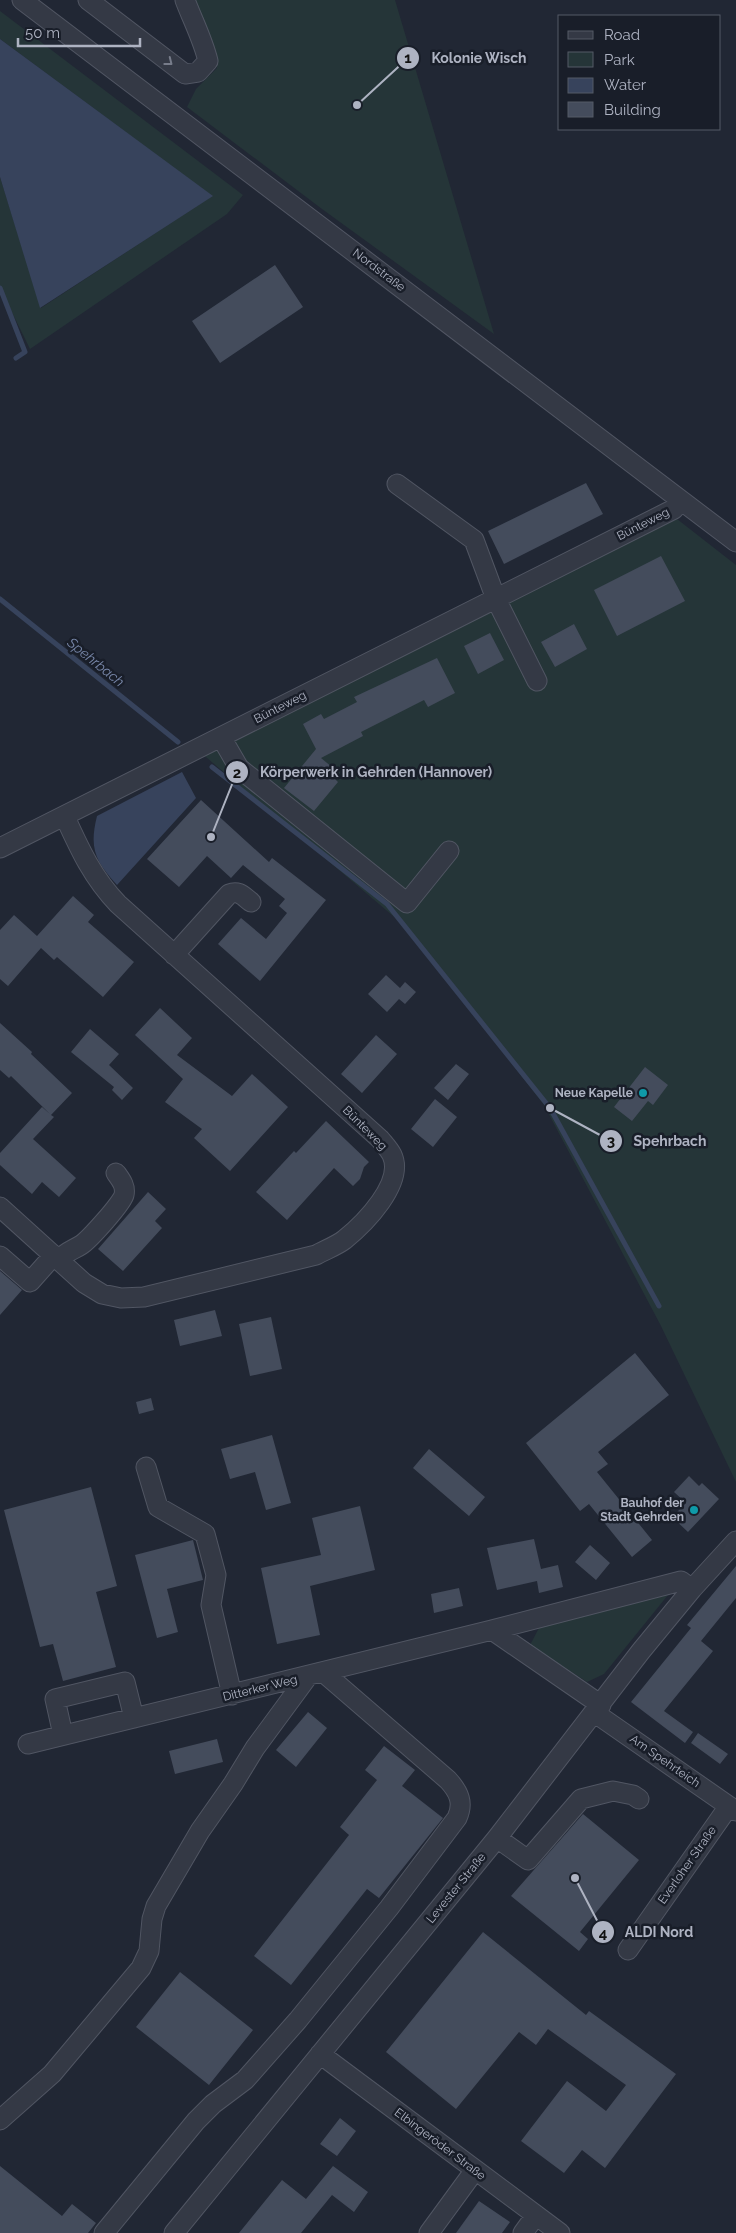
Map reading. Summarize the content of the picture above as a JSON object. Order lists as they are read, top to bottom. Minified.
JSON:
{"streets":{"street":["Nordstraße","Bünteweg","Ditterker Weg","Am Spehrteich","Everloher Straße","Levester Straße","Elbingeröder Straße"]},"crossings":[["Nordstraße","Bünteweg"],["Ditterker Weg","Levester Straße"],["Am Spehrteich","Everloher Straße"],["Am Spehrteich","Levester Straße"],["Levester Straße","Elbingeröder Straße"]],"water":["Spehrbach"],"places":["Kolonie Wisch","Körperwerk in Gehrden (Hannover)","Neue Kapelle","Spehrbach","Bauhof der Stadt Gehrden","ALDI Nord"],"legend":["Road","Park","Water","Building"],"scale_bar":"50 m"}
